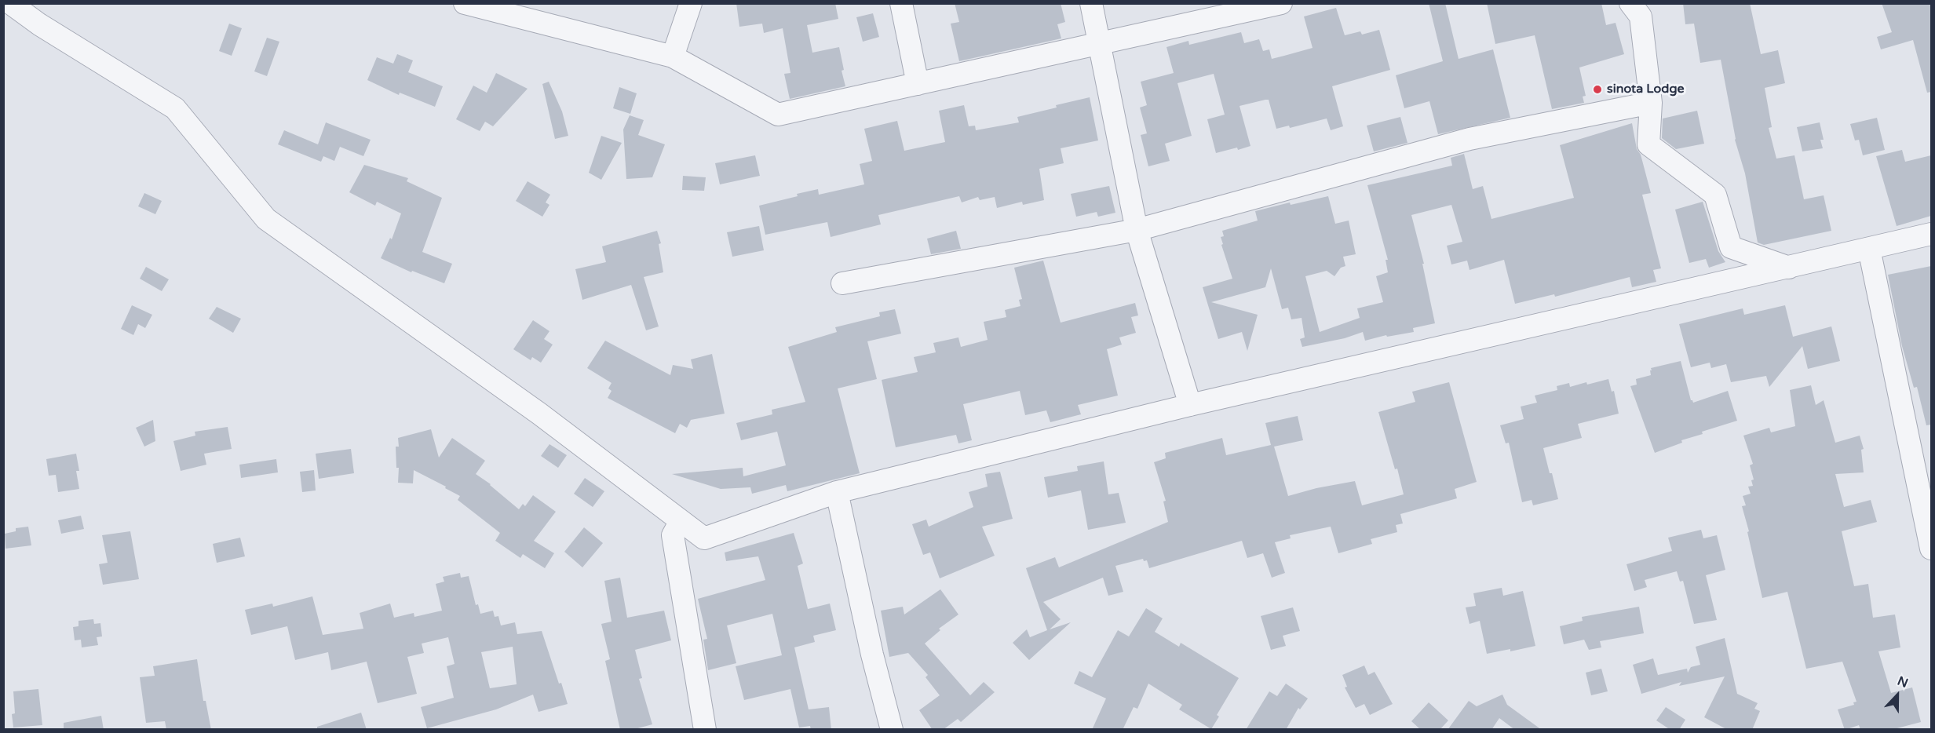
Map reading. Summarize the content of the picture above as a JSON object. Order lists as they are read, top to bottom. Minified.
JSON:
{"places":["sinota Lodge"],"north":"top"}
